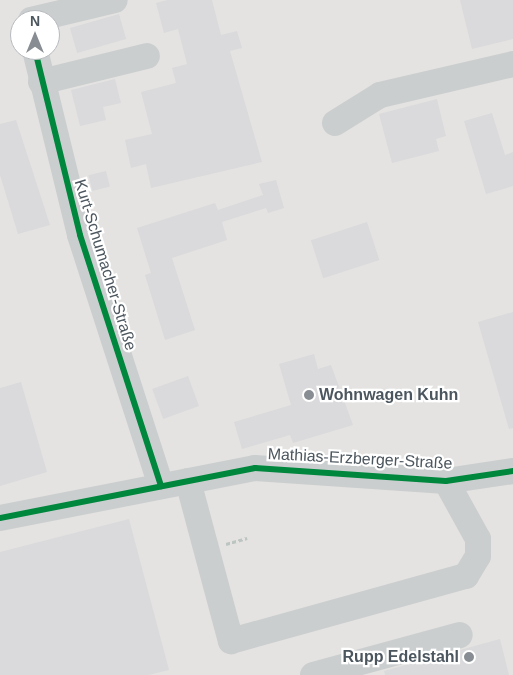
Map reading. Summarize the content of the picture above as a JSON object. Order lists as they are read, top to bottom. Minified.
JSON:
{"streets":{"street":["Kurt-Schumacher-Straße","Mathias-Erzberger-Straße"]},"crossings":[["Kurt-Schumacher-Straße","Mathias-Erzberger-Straße"]],"places":["Wohnwagen Kuhn","Rupp Edelstahl"],"north":"top"}
